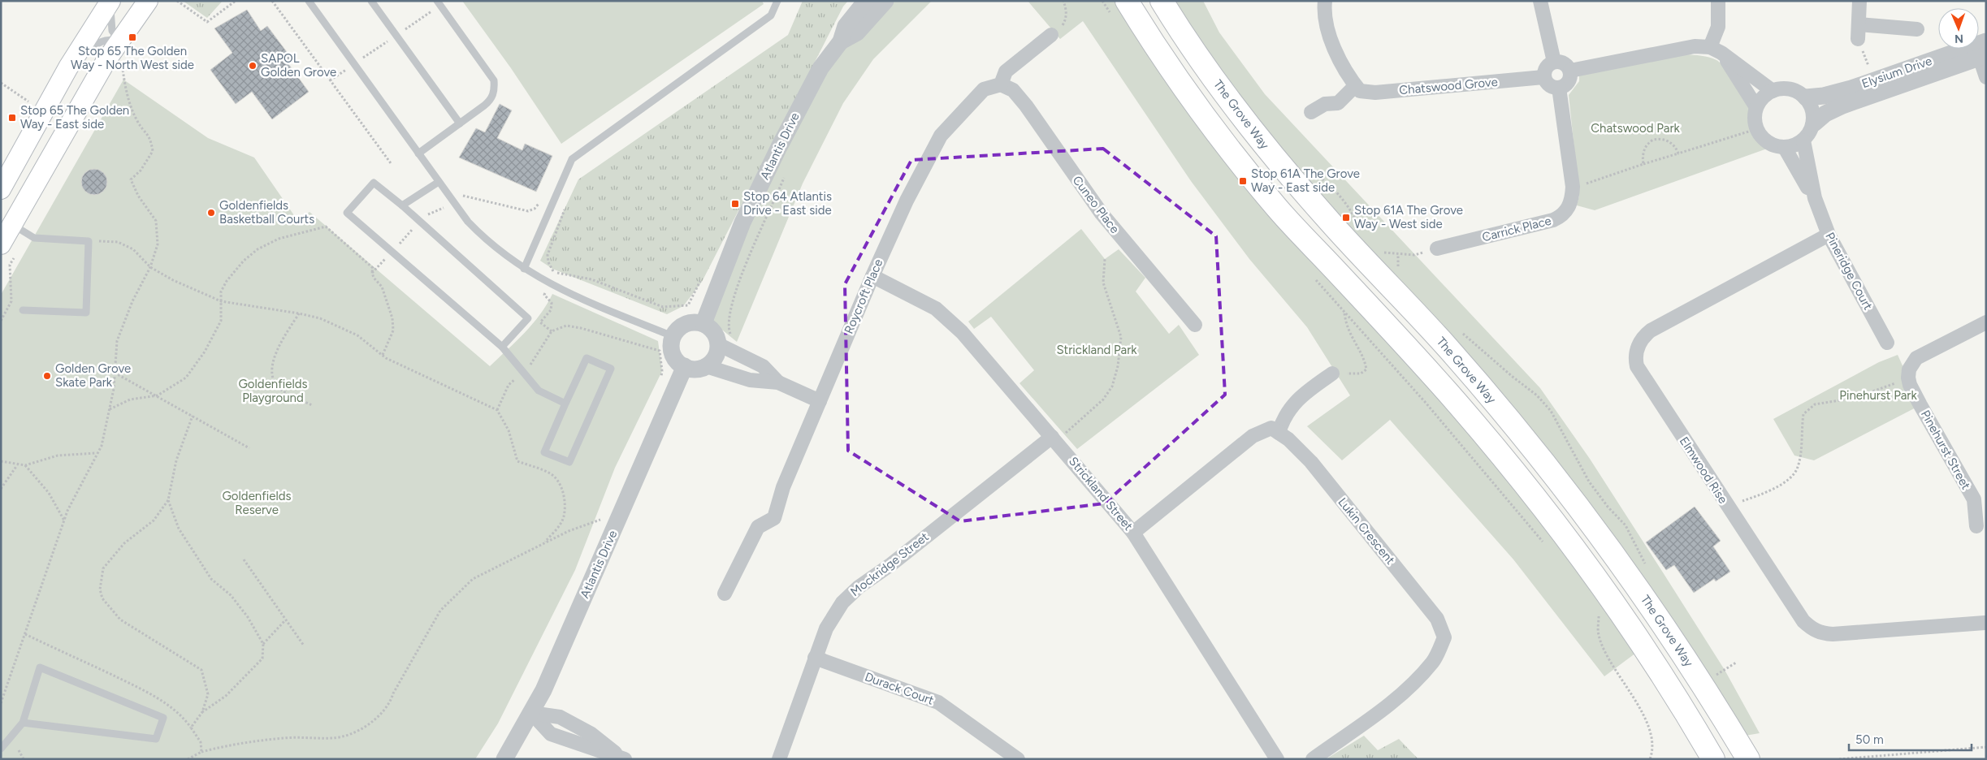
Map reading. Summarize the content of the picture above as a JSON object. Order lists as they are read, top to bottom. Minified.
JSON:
{"streets":{"main road":["The Grove Way"],"street":["Elysium Drive","Chatswood Grove","Atlantis Drive","Cuneo Place","Carrick Place","Pineridge Court","Roycroft Place","Pinehurst Street","Elmwood Rise","Strickland Street","Lukin Crescent","Mockridge Street","Durack Court"]},"crossings":[["Elysium Drive","Pineridge Court"],["Chatswood Grove","Carrick Place"],["Cuneo Place","Roycroft Place"],["Pineridge Court","Elmwood Rise"],["Roycroft Place","Strickland Street"],["Strickland Street","Mockridge Street"],["Mockridge Street","Durack Court"]],"parks":["Chatswood Park","Strickland Park","Goldenfields Playground","Pinehurst Park","Goldenfields Reserve"],"places":{"transit":["Stop 65 The Golden Way - North West side","Stop 65 The Golden Way - East side","Stop 61A The Grove Way - East side","Stop 64 Atlantis Drive - East side","Stop 61A The Grove Way - West side"],"other":["SAPOL Golden Grove","Goldenfields Basketball Courts","Golden Grove Skate Park"]},"scale_bar":"50 m","north":"bottom"}
